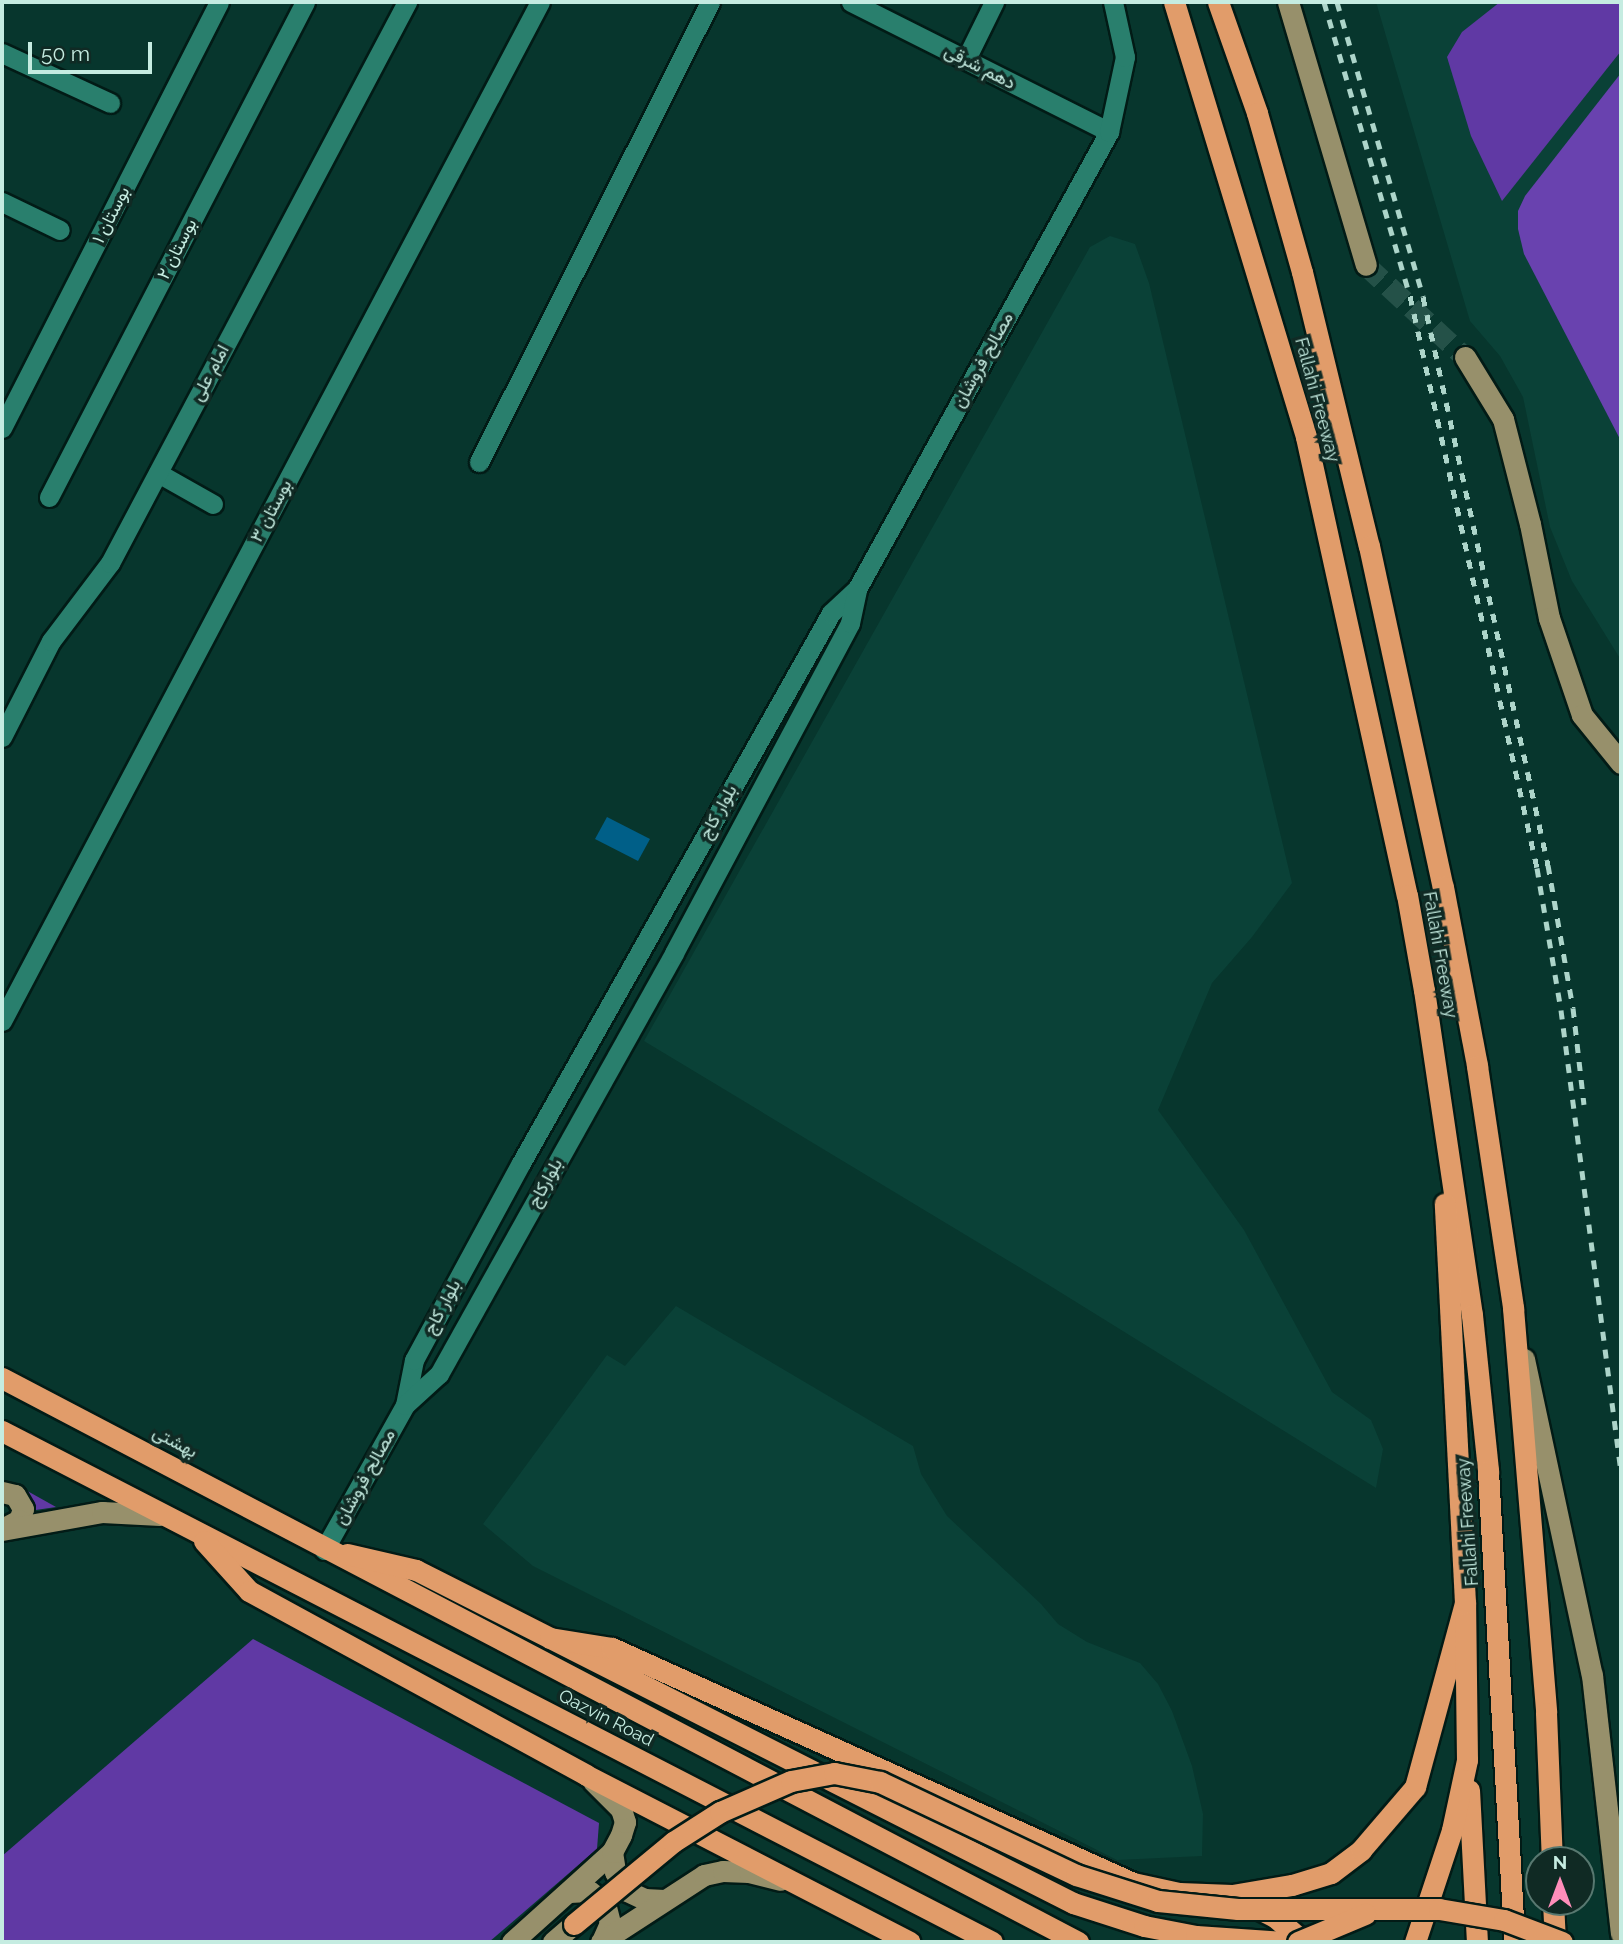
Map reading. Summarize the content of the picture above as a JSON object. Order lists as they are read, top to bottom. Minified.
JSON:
{"streets":{"highway":["Fallahi Freeway","بهشتی","Qazvin Road"],"street":["دهم شرقی","بوستان ۱","بوستان ۲","مصالح فروشان","امام علی","بوستان ۳","بلوار کاج","بلوارکاج"]},"crossings":[["دهم شرقی","مصالح فروشان"],["مصالح فروشان","بلوار کاج"],["مصالح فروشان","بلوارکاج"],["مصالح فروشان","بهشتی"],["مصالح فروشان","Qazvin Road"],["بلوار کاج","بلوارکاج"],["بهشتی","Qazvin Road"]],"scale_bar":"50 m","north":"top"}
